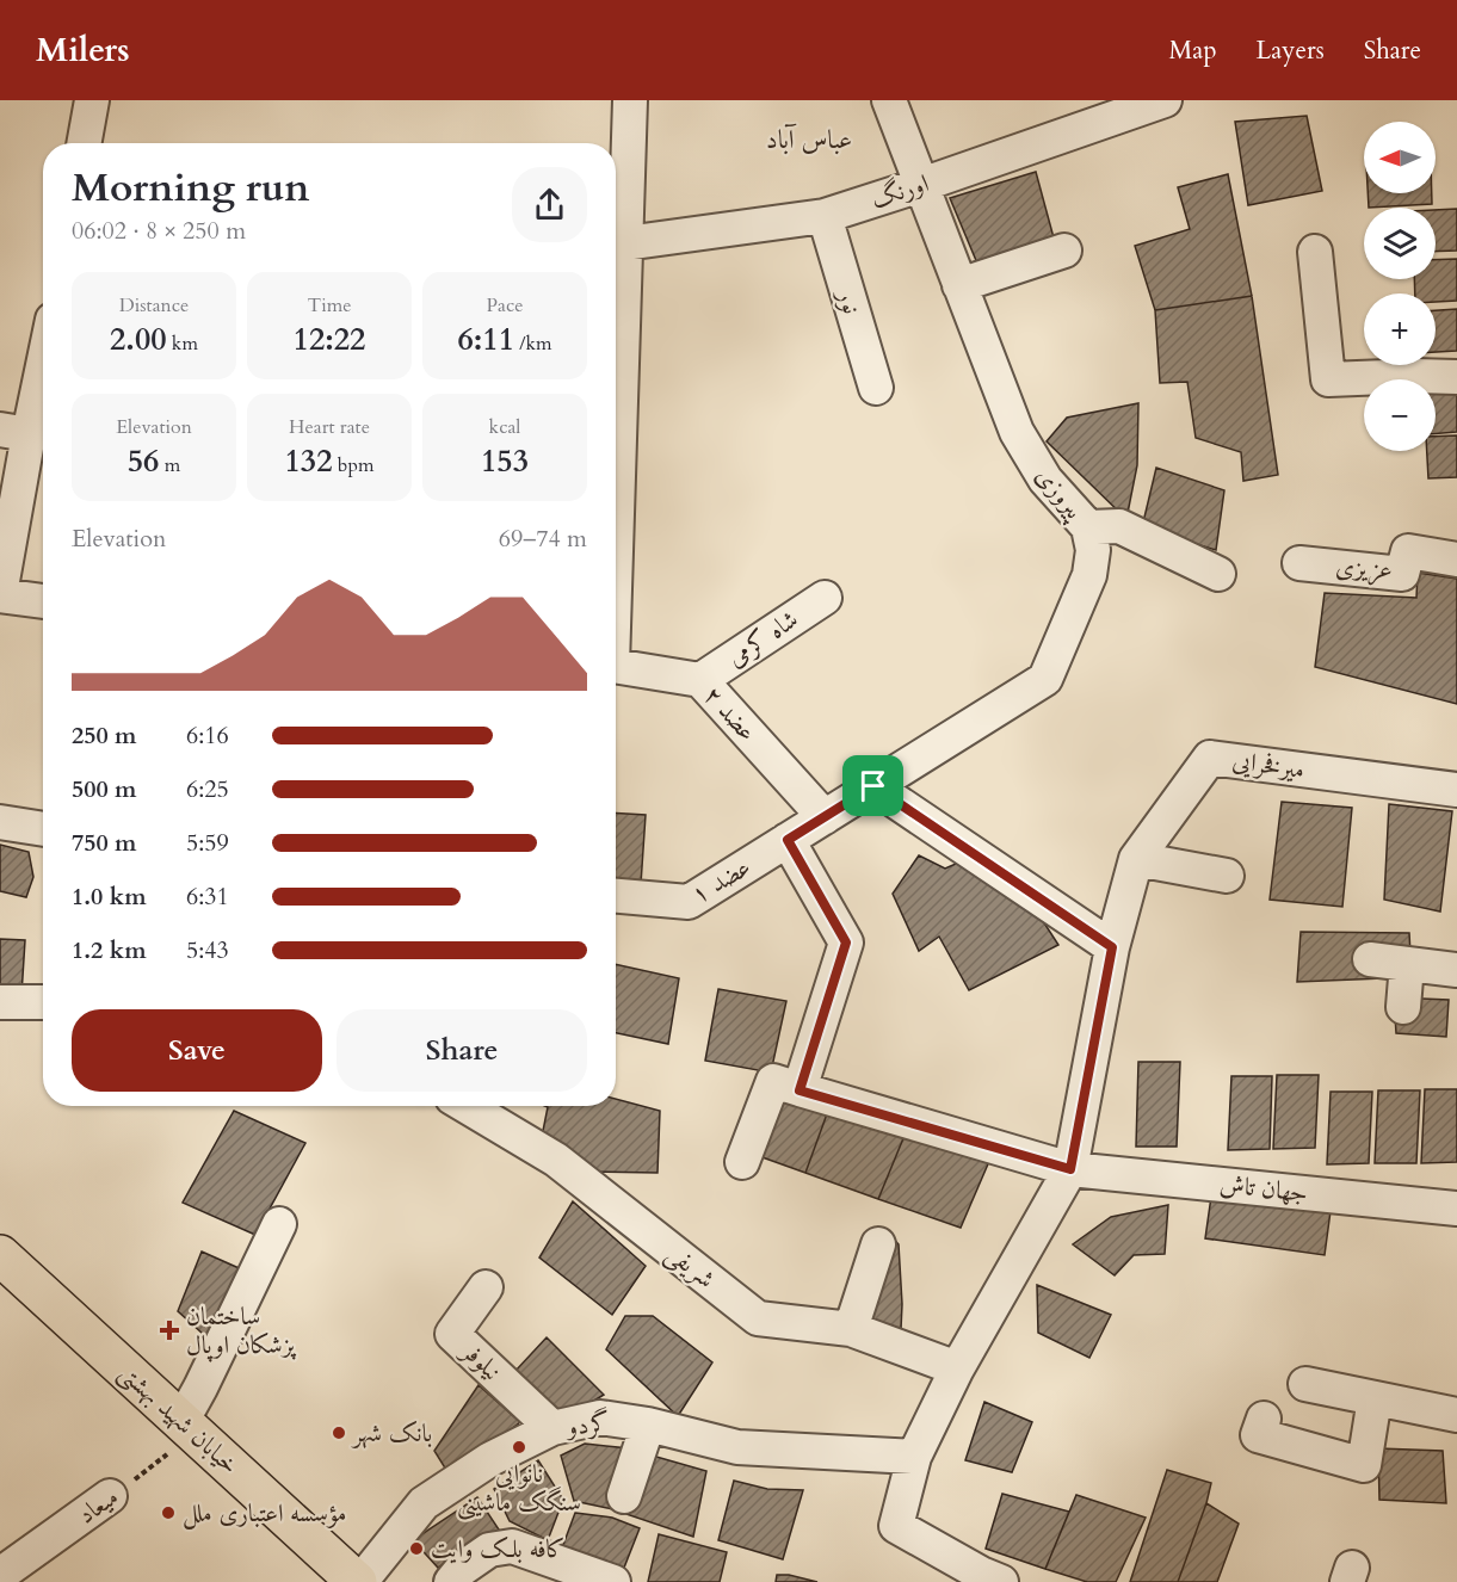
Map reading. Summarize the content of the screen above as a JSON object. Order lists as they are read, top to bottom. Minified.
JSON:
{"streets":{"main road":["خیابان شهید بهشتی"],"street":["اورنگ","نور","پیروزی","عزیزی","شاه کرمی","عضد ۲","میرفخرایی","عضد ۱","جهان تاش","شریفی","نیلوفر","گردو","میعاد"]},"crossings":[["اورنگ","نور"],["اورنگ","پیروزی"],["پیروزی","عضد ۲"],["پیروزی","عضد ۱"],["شاه کرمی","عضد ۲"],["عضد ۲","عضد ۱"],["میرفخرایی","جهان تاش"],["نیلوفر","گردو"],["خیابان شهید بهشتی","گردو"],["خیابان شهید بهشتی","میعاد"]],"districts":["عباس آباد"],"places":{"health":["ساختمان پزشکان اوپال"],"other":["بانک شهر","نانوایی سنگک ماشینی","مؤسسه اعتباری ملل","کافه بلک وایت"]},"north":"left","page":{"header":"Milers","nav":["Map","Layers","Share"],"map_buttons":["+","−"],"heading":["Morning run","06:02 · 8 × 250 m"],"stats":[["Distance","2.00 km"],["Time","12:22"],["Pace","6:11 /km"],["Elevation","56 m"],["Heart rate","132 bpm"],["kcal","153"]],"chart":["Elevation","69–74 m"],"list":[{"name":"250 m","note":"6:16"},{"name":"500 m","note":"6:25"},{"name":"750 m","note":"5:59"},{"name":"1.0 km","note":"6:31"},{"name":"1.2 km","note":"5:43"}],"buttons":["Save","Share"]}}
